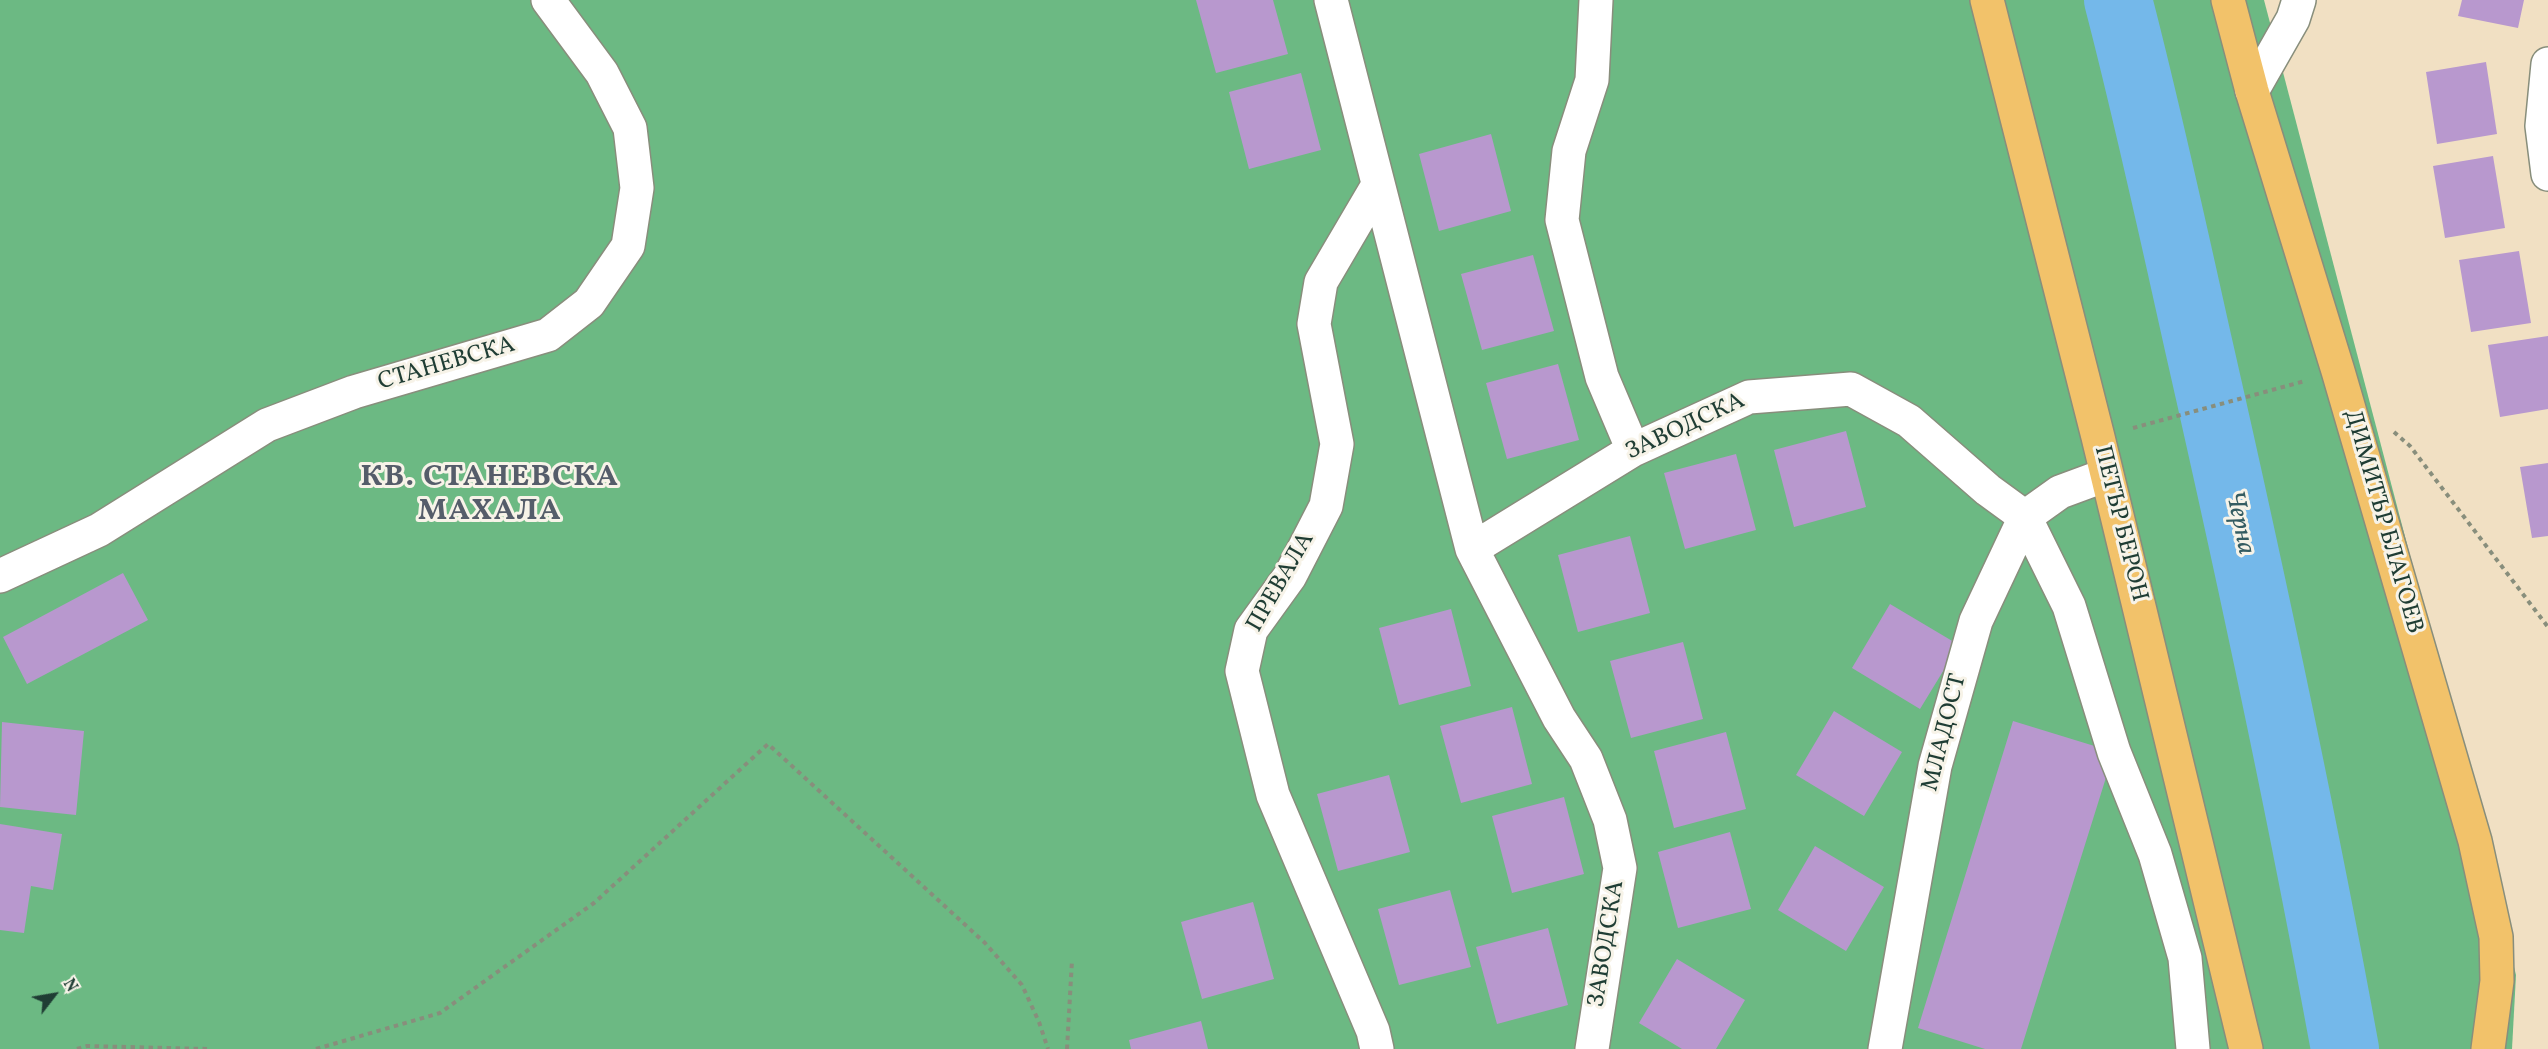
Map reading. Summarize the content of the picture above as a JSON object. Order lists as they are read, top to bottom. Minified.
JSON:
{"streets":{"main road":["ДИМИТЪР БЛАГОЕВ","ПЕТЪР БЕРОН"],"street":["СТАНЕВСКА","ЗАВОДСКА","ПРЕВАЛА","МЛАДОСТ"]},"crossings":[["ЗАВОДСКА","ПРЕВАЛА"],["ЗАВОДСКА","МЛАДОСТ"],["ПЕТЪР БЕРОН","МЛАДОСТ"]],"districts":["КВ. СТАНЕВСКА МАХАЛА"],"water":["Черна"],"north":"top right"}
